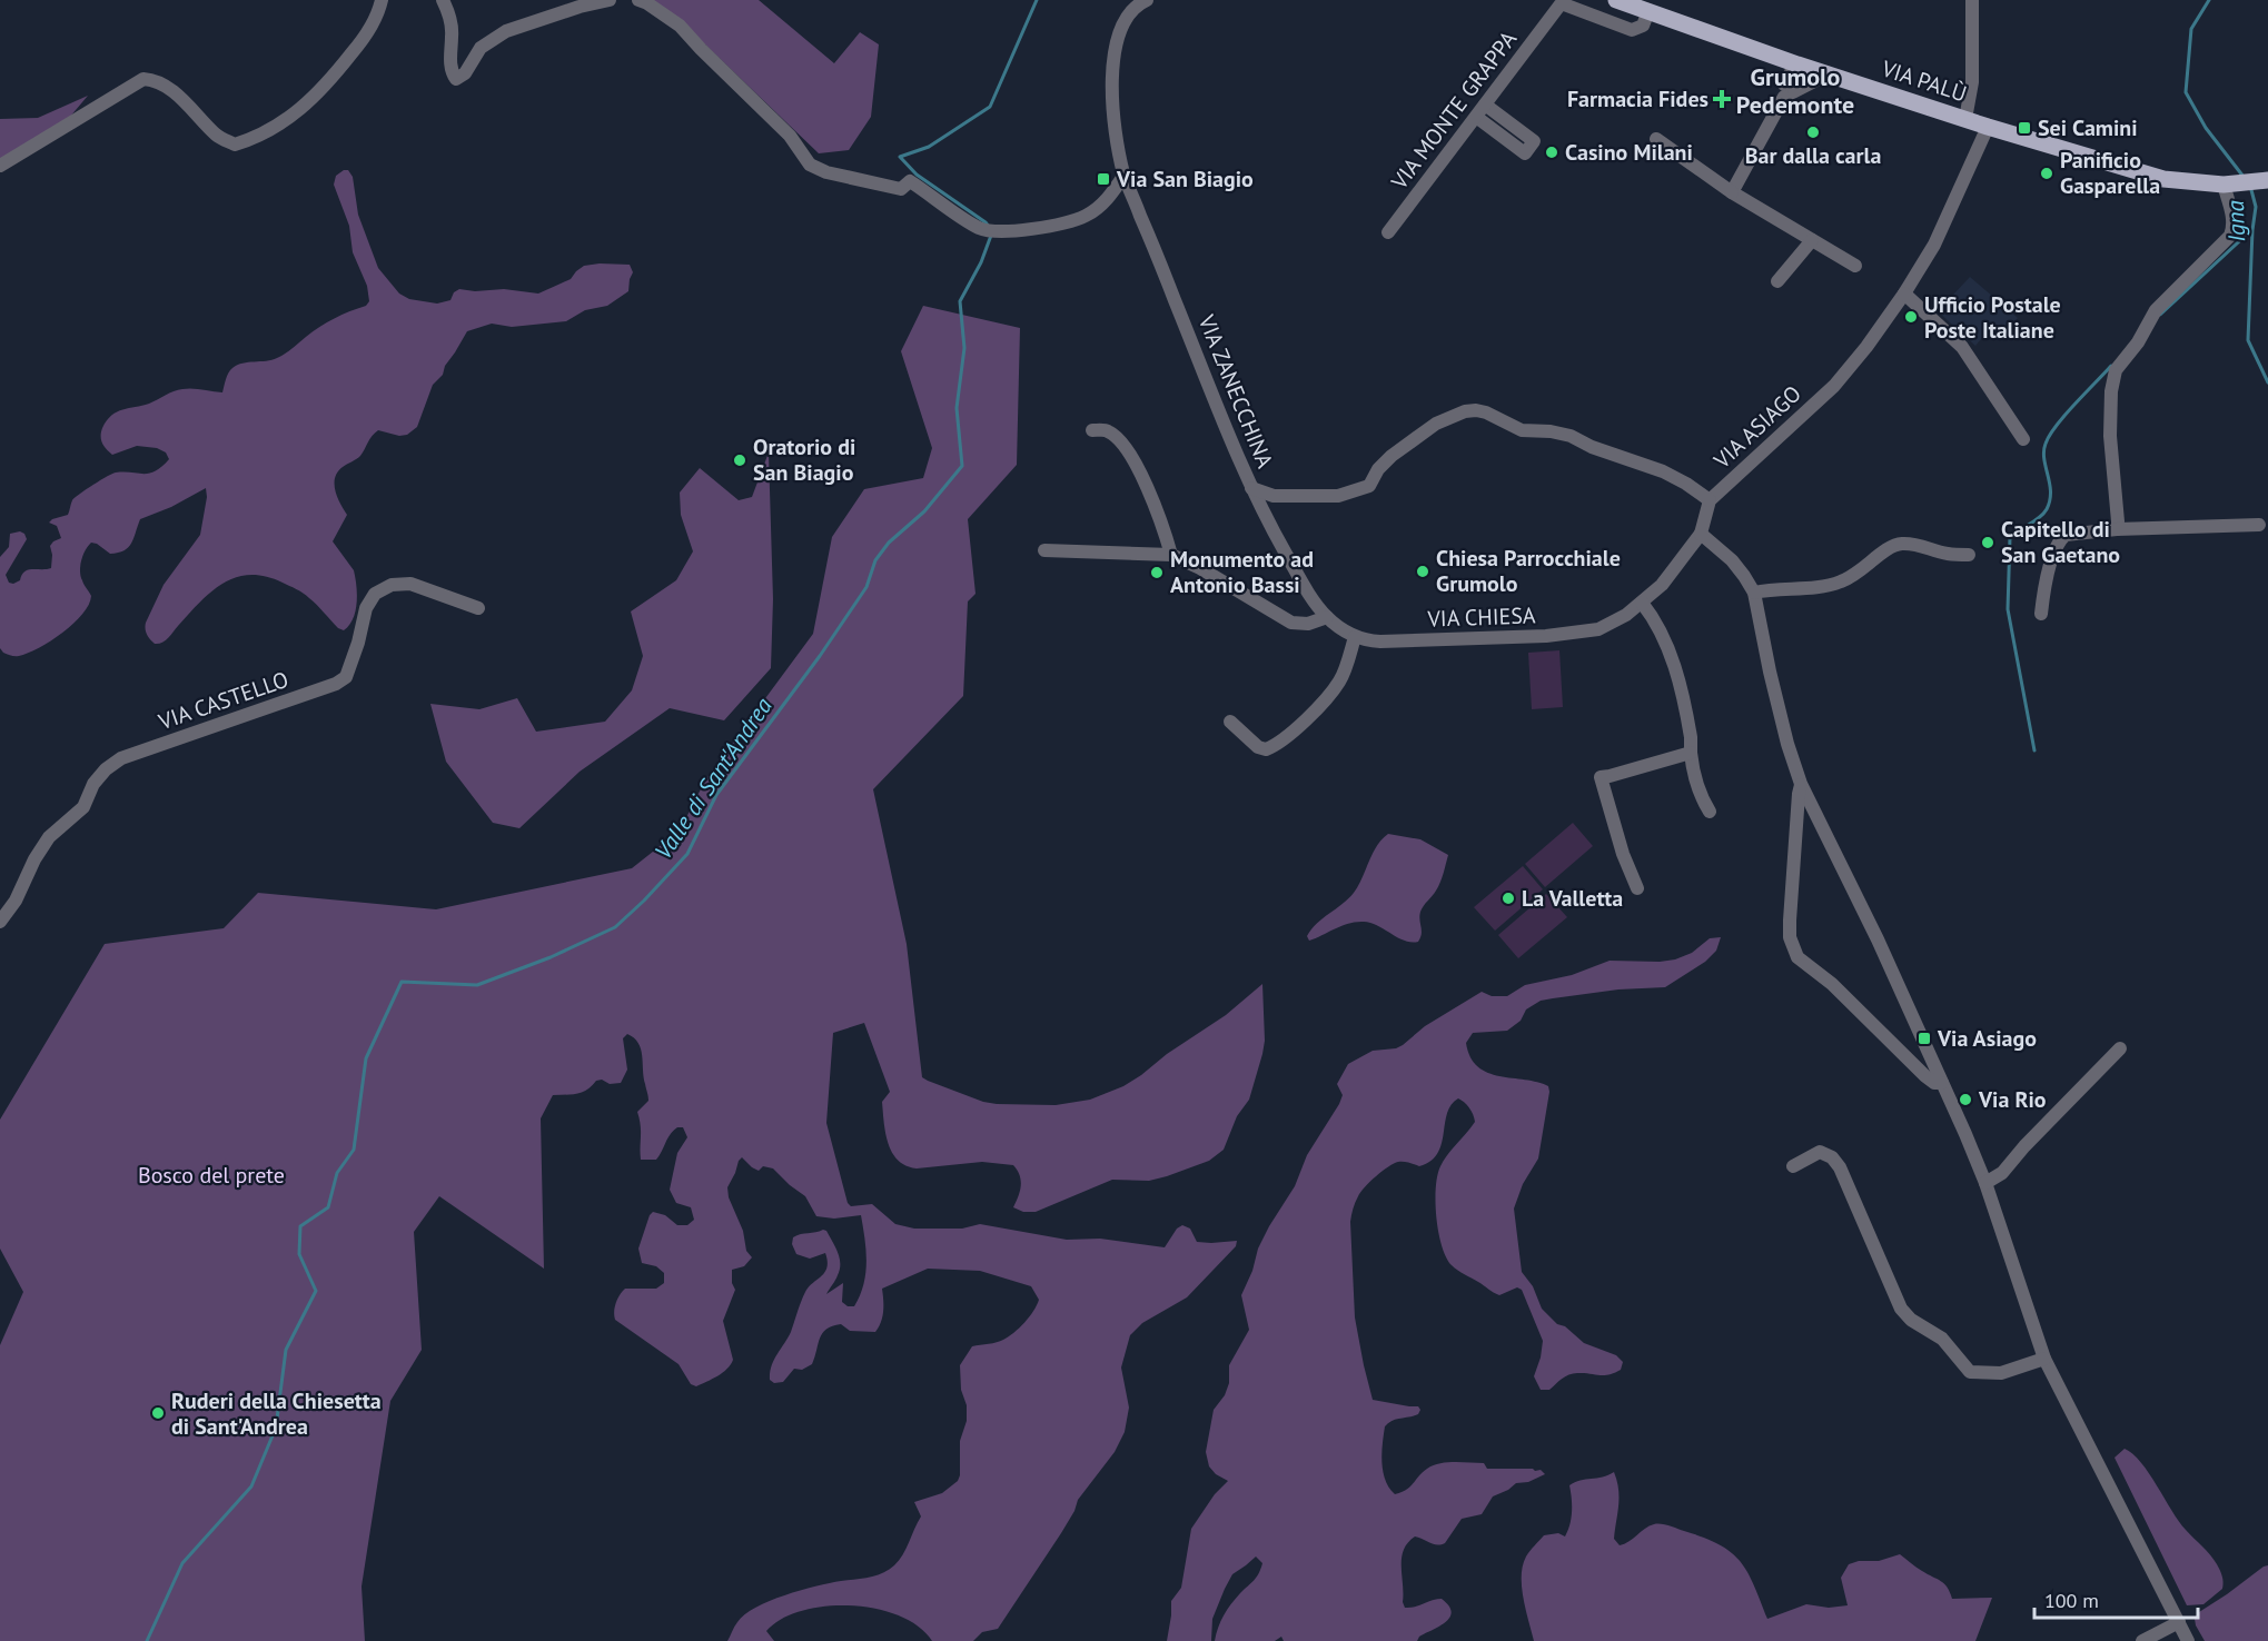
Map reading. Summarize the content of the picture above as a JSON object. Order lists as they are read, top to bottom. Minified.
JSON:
{"streets":{"main road":["VIA PALÙ"],"street":["VIA MONTE GRAPPA","VIA ZANECCHINA","VIA ASIAGO","VIA CHIESA","VIA CASTELLO"]},"crossings":[["VIA PALÙ","VIA MONTE GRAPPA"],["VIA PALÙ","VIA ASIAGO"],["VIA ZANECCHINA","VIA ASIAGO"],["VIA ZANECCHINA","VIA CHIESA"],["VIA ASIAGO","VIA CHIESA"]],"districts":["Grumolo Pedemonte"],"water":["Igna","Valle di Sant'Andrea"],"parks":["Bosco del prete"],"places":{"health":["Farmacia Fides"],"transit":["Sei Camini","Via San Biagio","Via Asiago"],"other":["Bar dalla carla","Casino Milani","Panificio Gasparella","Ufficio Postale Poste Italiane","Oratorio di San Biagio","Capitello di San Gaetano","Chiesa Parrocchiale Grumolo","Monumento ad Antonio Bassi","La Valletta","Via Rio","Ruderi della Chiesetta di Sant'Andrea"]},"scale_bar":"100 m"}
